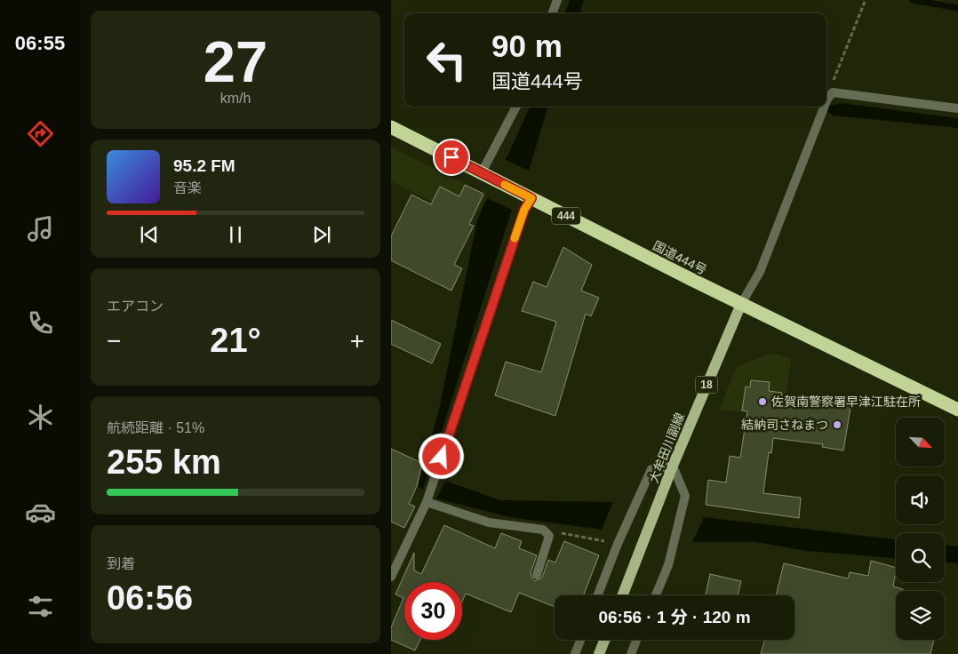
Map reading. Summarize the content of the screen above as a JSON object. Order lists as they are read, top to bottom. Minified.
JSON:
{"streets":{"highway":["444","国道444号"],"main road":["18","大牟田川副線"]},"crossings":[["国道444号","大牟田川副線"]],"places":["佐賀南警察署早津江駐在所","結納司さねまつ"],"north":"bottom right","page":{"tabs":"06:55","tile":[["27","km/h"],"エアコン",["航続距離 · 51%","255 km"],["到着","06:56"]],"turn":["90 m","国道444号"],"song":["95.2 FM","音楽"],"heat":["−","21°","+"],"limit":"30","trip":"06:56 · 1 分 · 120 m"}}
